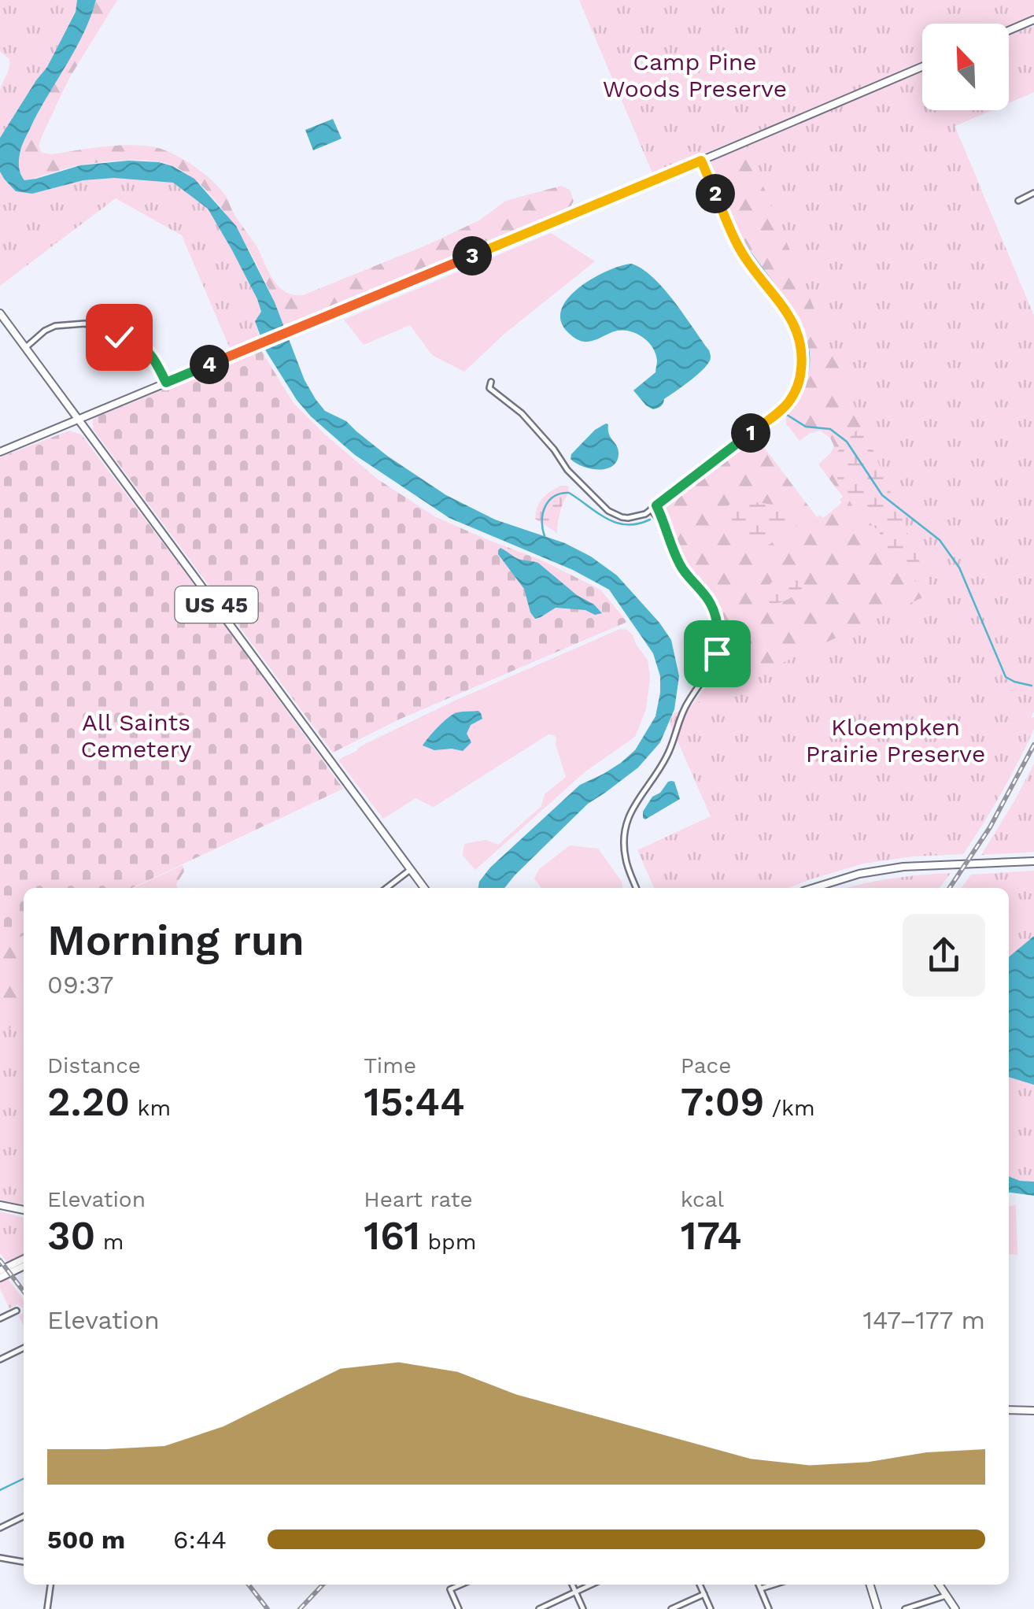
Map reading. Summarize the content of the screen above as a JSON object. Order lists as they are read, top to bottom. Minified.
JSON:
{"streets":{"main road":["US 45"]},"parks":["Camp Pine Woods Preserve","All Saints Cemetery","Kloempken Prairie Preserve"],"north":"top left","page":{"pins":["2","3","4","1"],"heading":["Morning run","09:37"],"stats":[["Distance","2.20 km"],["Time","15:44"],["Pace","7:09 /km"],["Elevation","30 m"],["Heart rate","161 bpm"],["kcal","174"]],"chart":["Elevation","147–177 m"],"list":[{"name":"500 m","note":"6:44"}]}}
